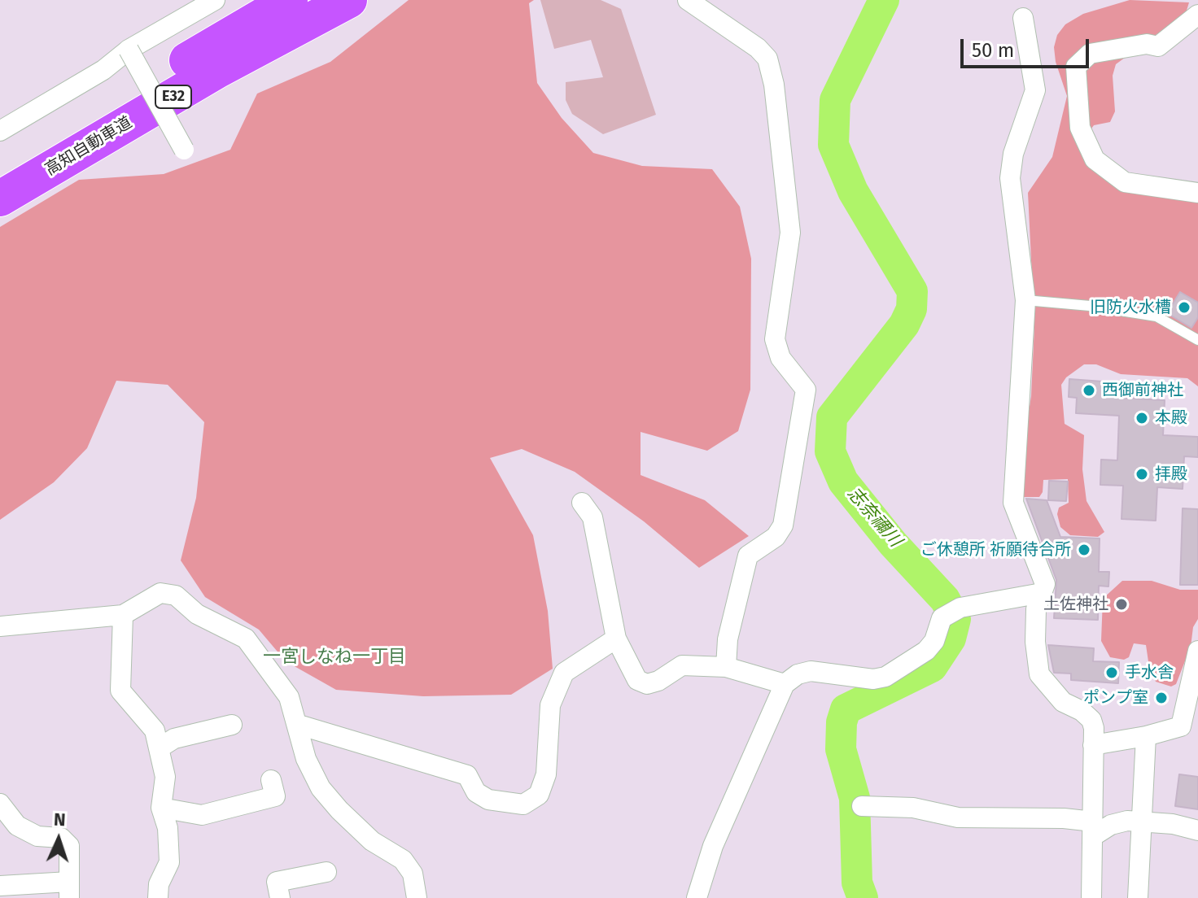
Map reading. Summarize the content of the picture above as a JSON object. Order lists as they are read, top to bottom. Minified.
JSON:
{"streets":{"highway":["E32","高知自動車道"]},"districts":["一宮しなね一丁目"],"water":["志奈禰川"],"places":["旧防火水槽","西御前神社","本殿","拝殿","ご休憩所 祈願待合所","土佐神社","手水舎","ポンプ室"],"scale_bar":"50 m","north":"top"}
